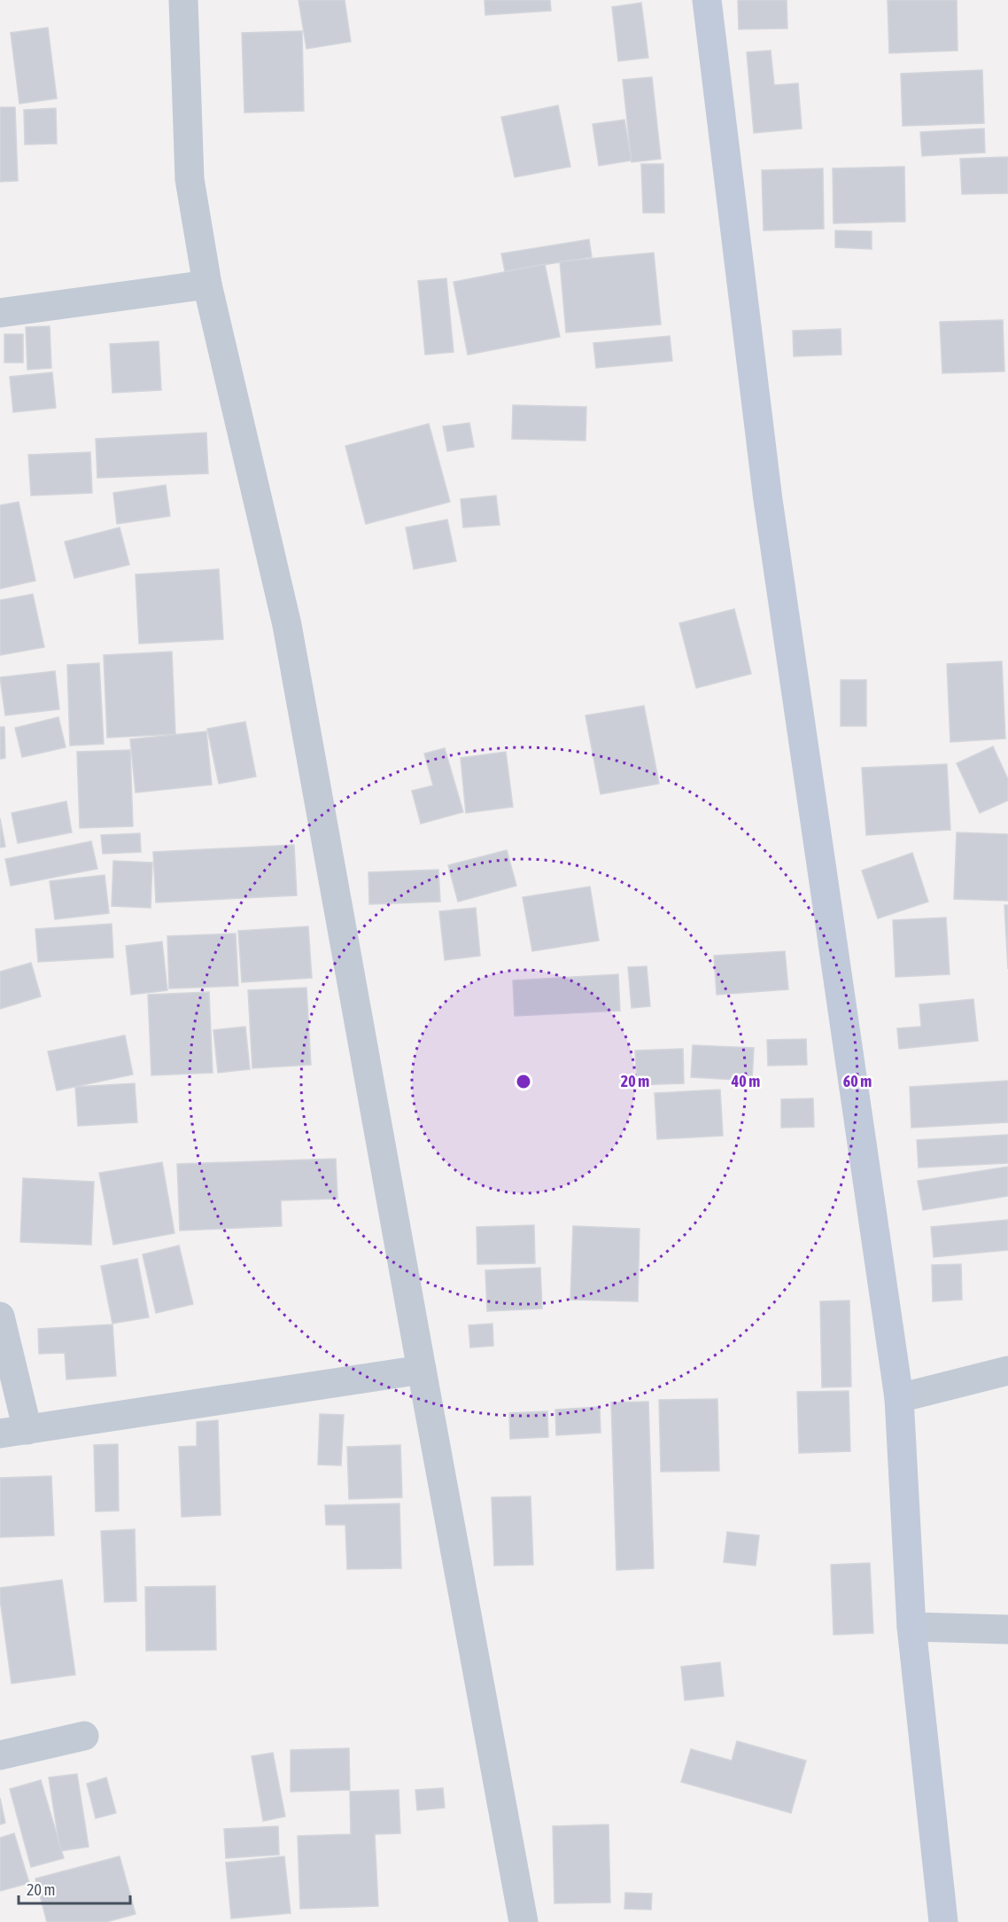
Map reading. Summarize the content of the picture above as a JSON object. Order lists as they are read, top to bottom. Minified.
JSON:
{"scale_bar":"20 m","rings":["20 m","40 m","60 m"]}
